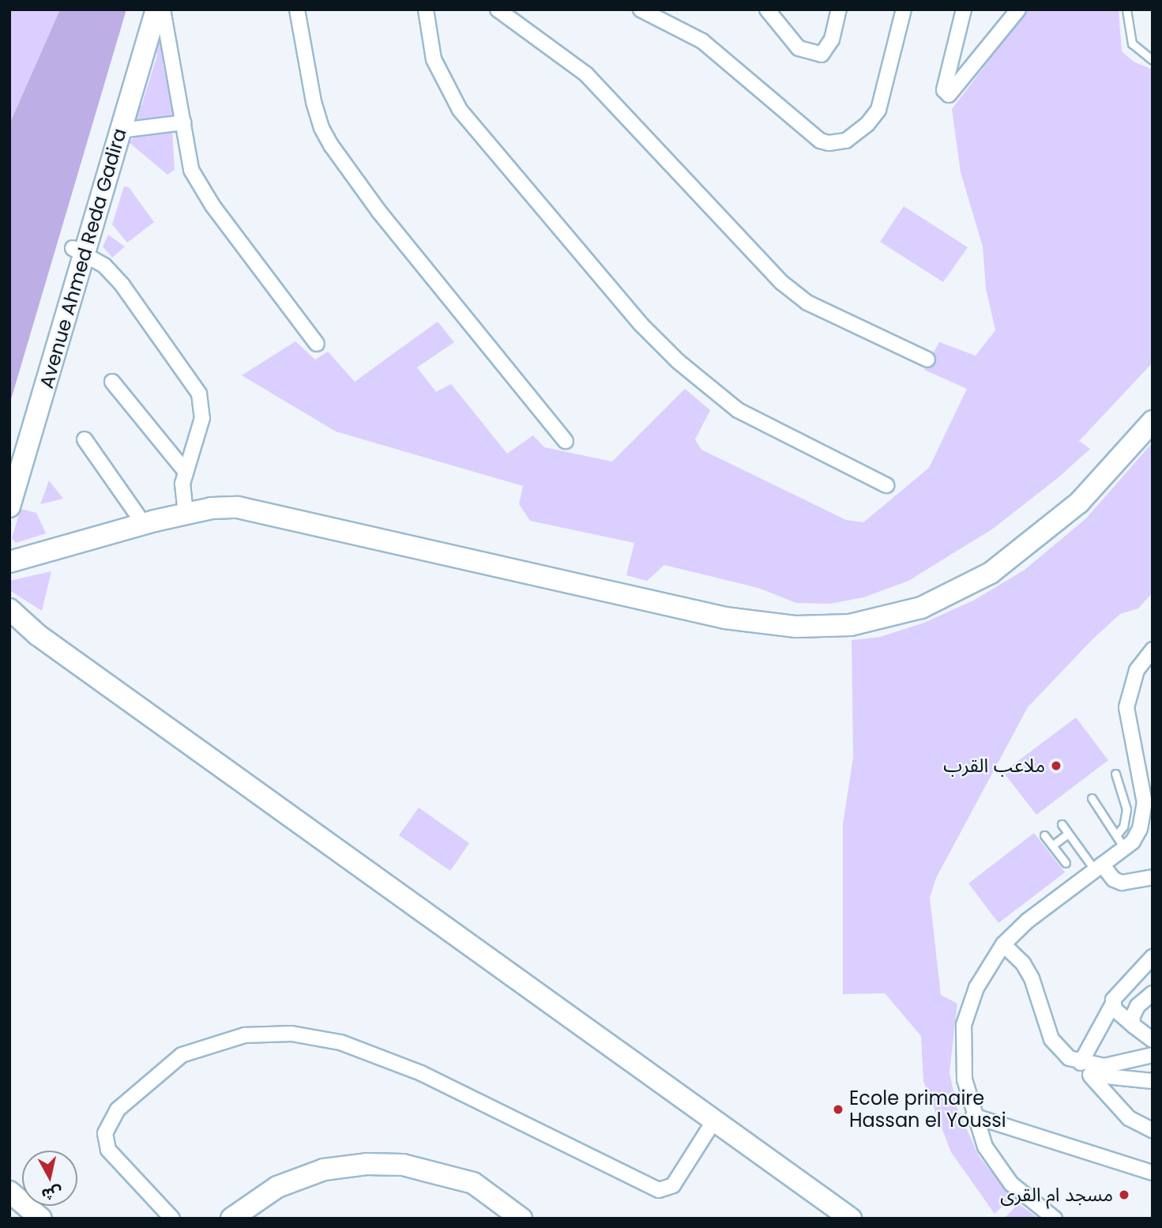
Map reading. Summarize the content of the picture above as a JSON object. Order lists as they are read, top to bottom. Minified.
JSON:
{"streets":{"street":["Avenue Ahmed Reda Gadira"]},"places":["ملاعب القرب","Ecole primaire Hassan el Youssi","مسجد ام القرى"],"north":"bottom"}
